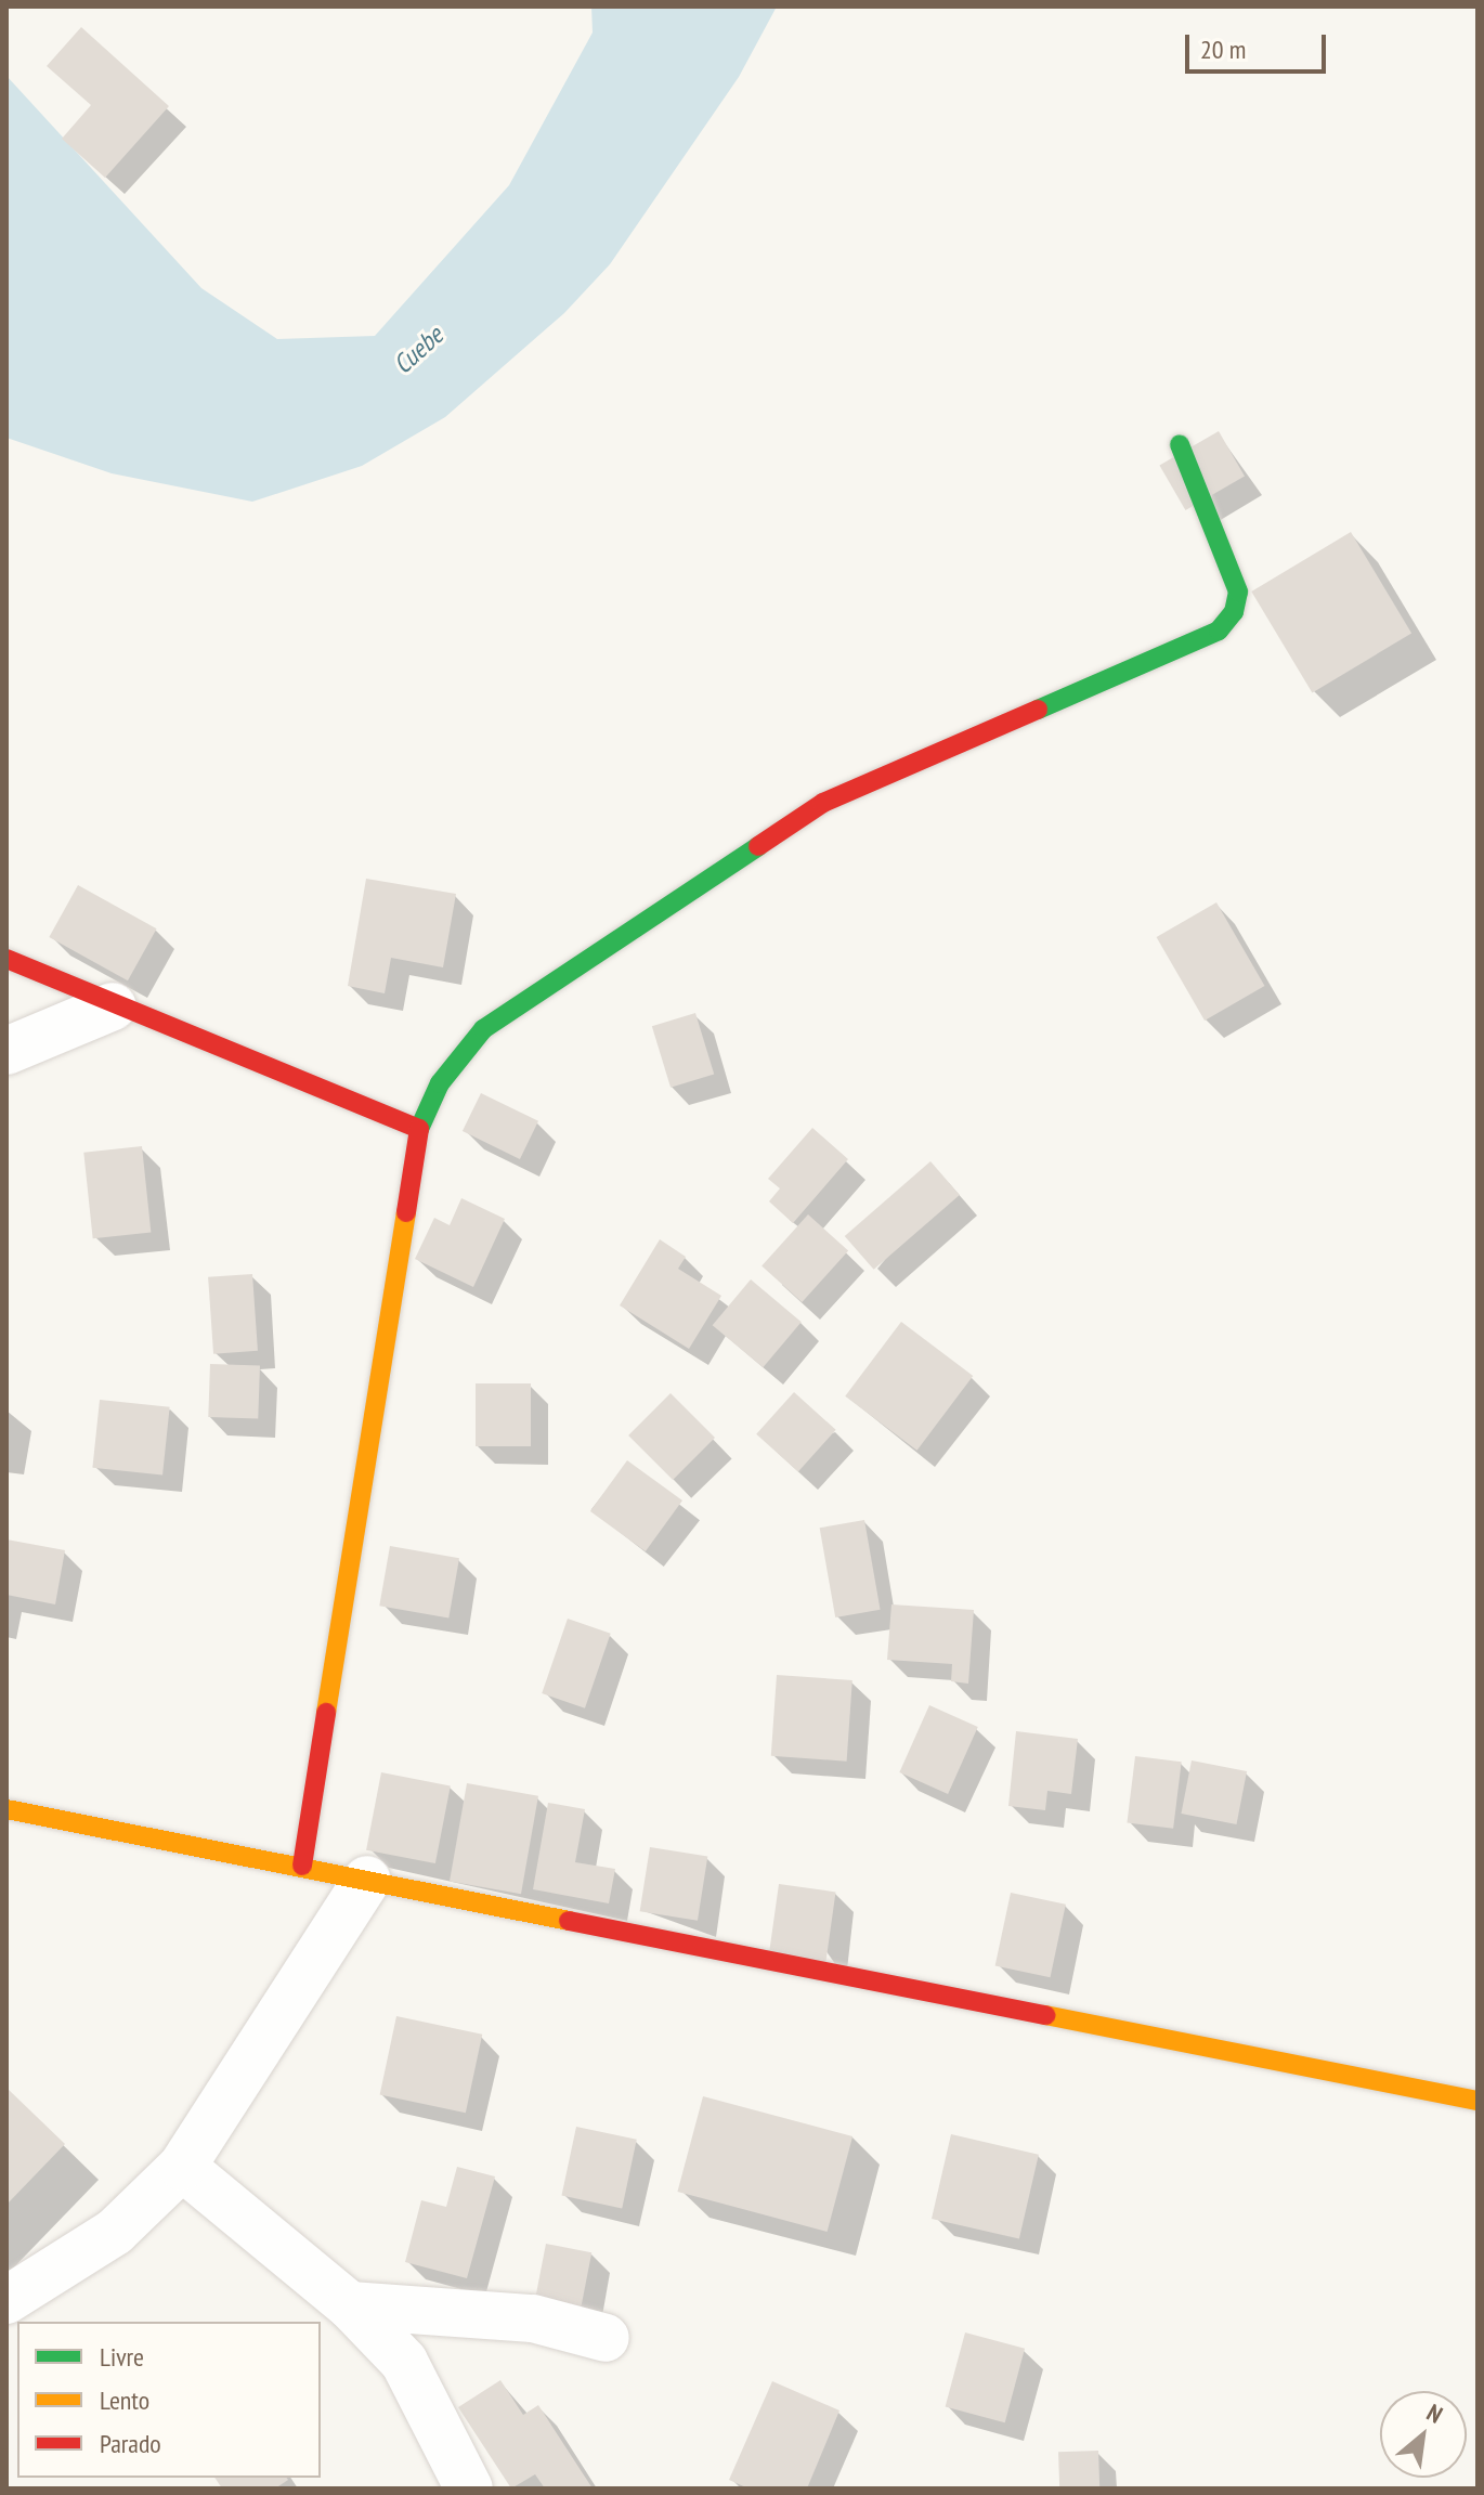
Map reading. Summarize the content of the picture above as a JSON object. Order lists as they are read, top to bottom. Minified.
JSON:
{"water":["Cuebe"],"legend":["Livre","Lento","Parado"],"scale_bar":"20 m","north":"top right"}
